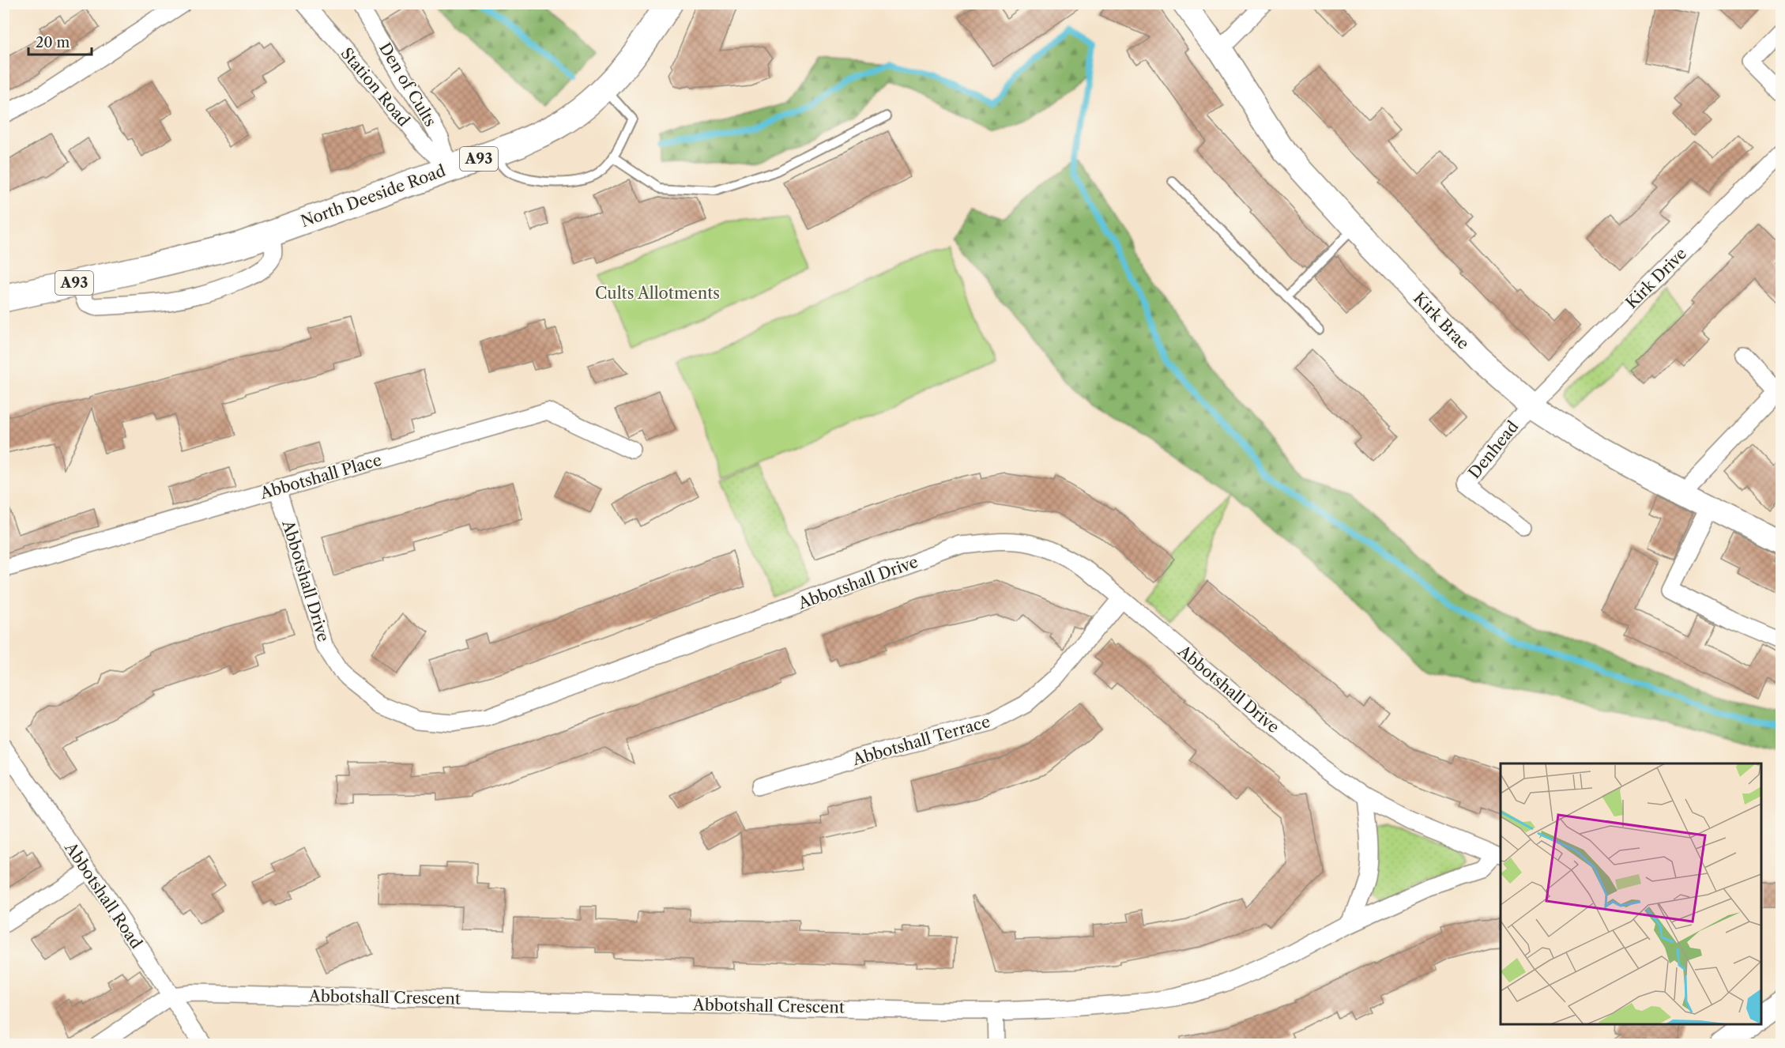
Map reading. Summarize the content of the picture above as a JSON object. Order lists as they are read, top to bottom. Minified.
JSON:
{"streets":{"main road":["A93","North Deeside Road"],"street":["Den of Cults","Station Road","Kirk Drive","Kirk Brae","Denhead","Abbotshall Place","Abbotshall Drive","Abbotshall Terrace","Abbotshall Road","Abbotshall Crescent"]},"crossings":[["Den of Cults","Station Road"],["Den of Cults","North Deeside Road"],["Station Road","North Deeside Road"],["Kirk Drive","Kirk Brae"],["Kirk Drive","Denhead"],["Kirk Brae","Denhead"],["Abbotshall Place","Abbotshall Drive"],["Abbotshall Drive","Abbotshall Terrace"],["Abbotshall Drive","Abbotshall Crescent"],["Abbotshall Road","Abbotshall Crescent"]],"parks":["Cults Allotments"],"scale_bar":"20 m"}
